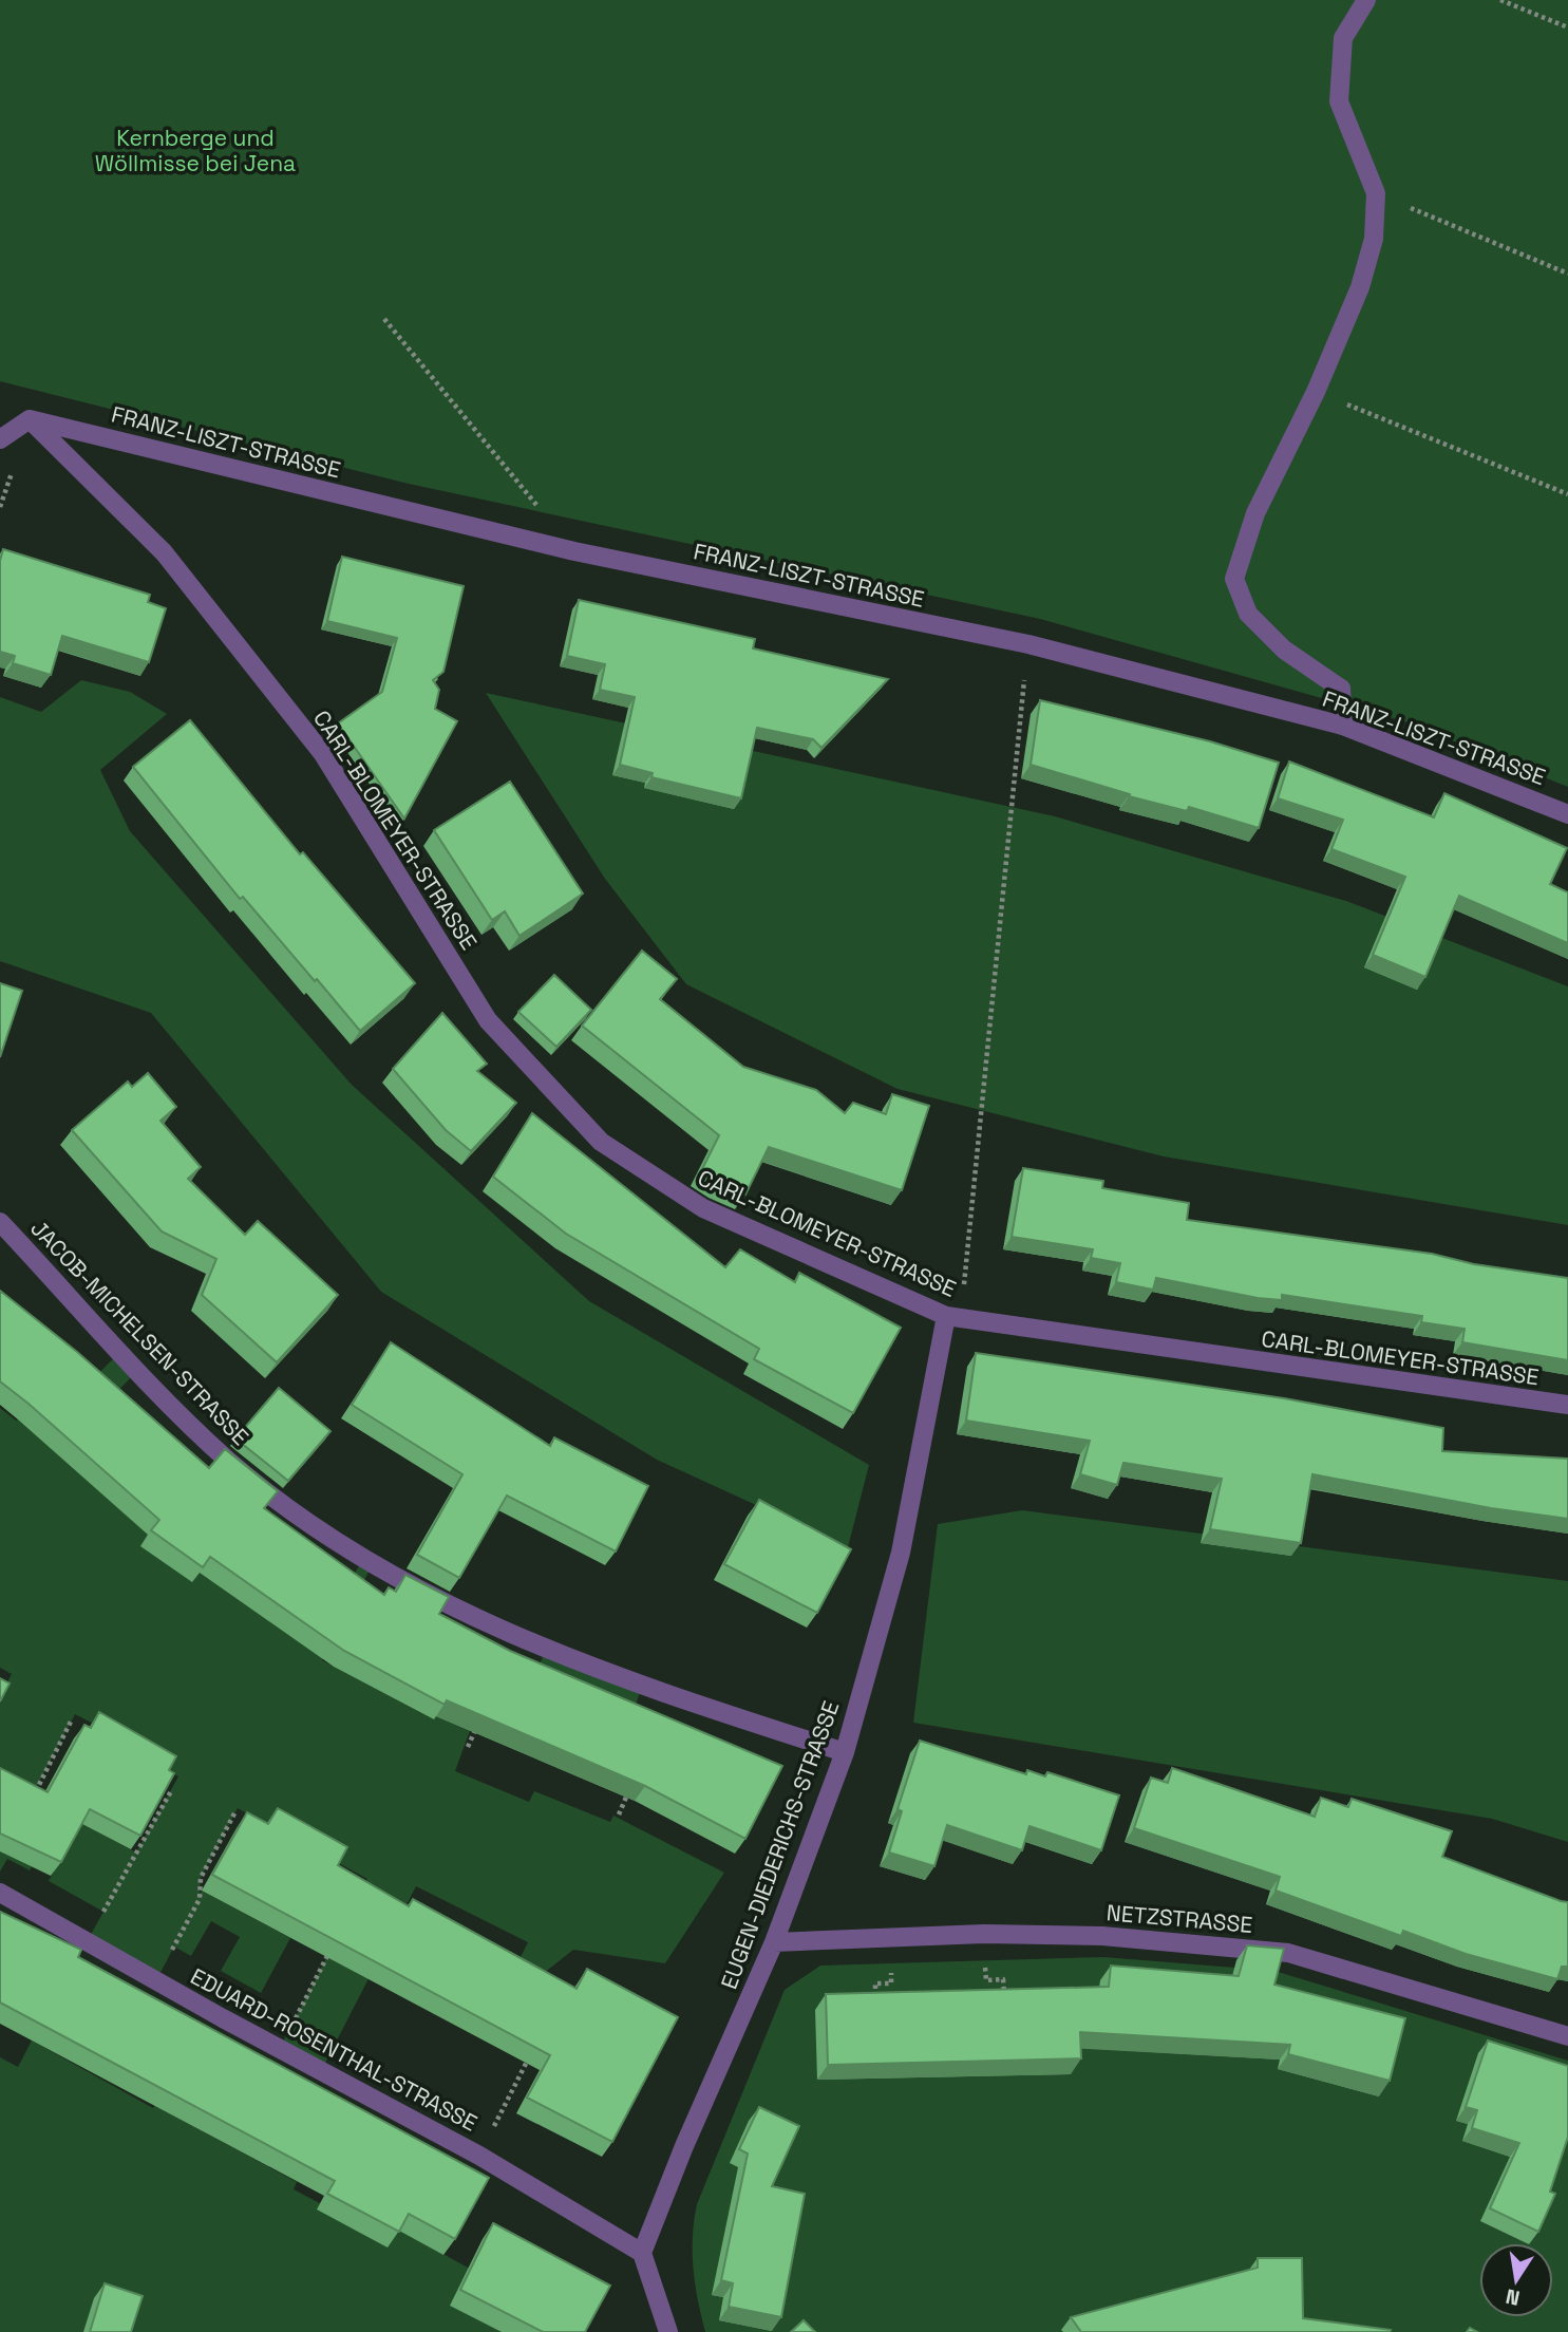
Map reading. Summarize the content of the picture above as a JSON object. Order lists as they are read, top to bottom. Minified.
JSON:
{"streets":{"street":["FRANZ-LISZT-STRASSE","CARL-BLOMEYER-STRASSE","JACOB-MICHELSEN-STRASSE","EUGEN-DIEDERICHS-STRASSE","NETZSTRASSE","EDUARD-ROSENTHAL-STRASSE"]},"crossings":[["FRANZ-LISZT-STRASSE","CARL-BLOMEYER-STRASSE"],["CARL-BLOMEYER-STRASSE","EUGEN-DIEDERICHS-STRASSE"],["JACOB-MICHELSEN-STRASSE","EUGEN-DIEDERICHS-STRASSE"],["EUGEN-DIEDERICHS-STRASSE","NETZSTRASSE"],["EUGEN-DIEDERICHS-STRASSE","EDUARD-ROSENTHAL-STRASSE"]],"parks":["Kernberge und Wöllmisse bei Jena"],"north":"bottom"}
